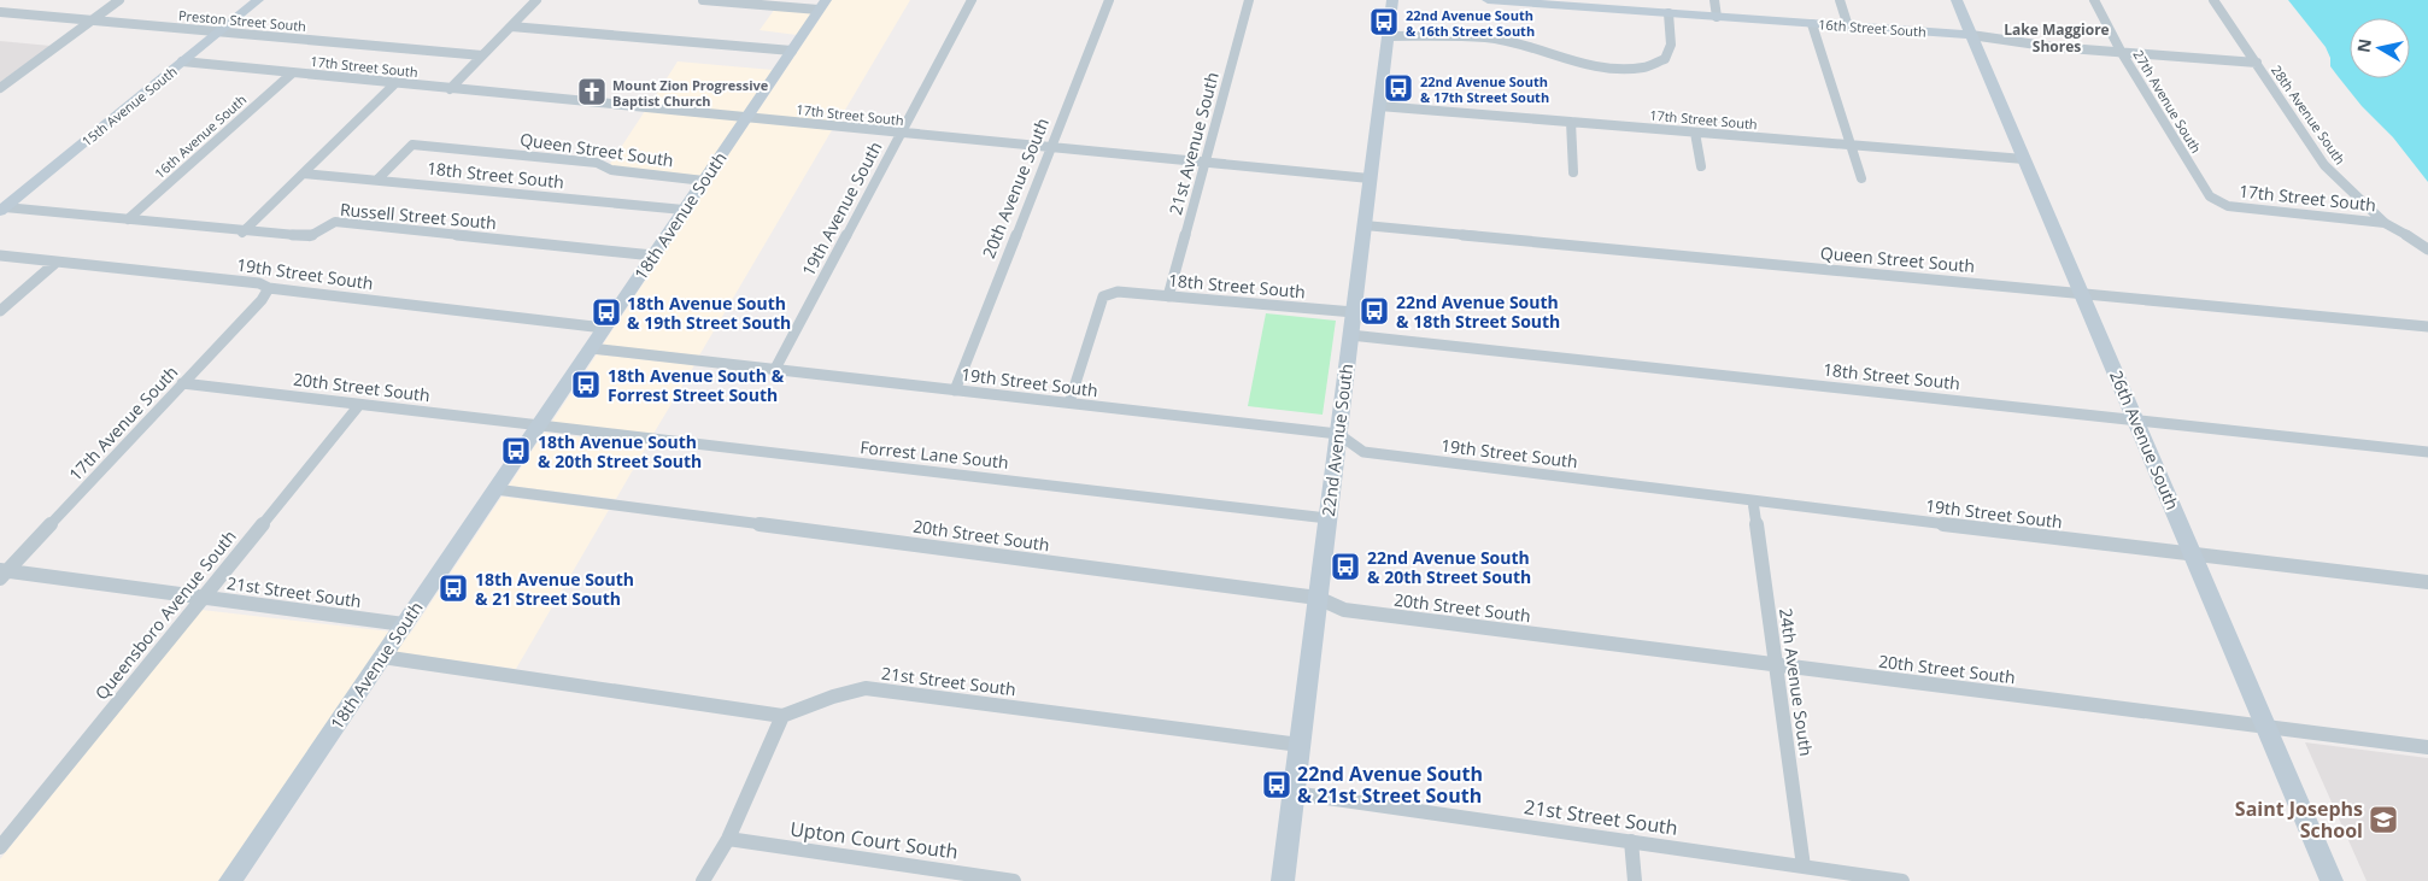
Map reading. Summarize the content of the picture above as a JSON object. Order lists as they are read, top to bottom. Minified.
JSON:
{"streets":{"street":["Preston Street South","16th Street South","17th Street South","27th Avenue South","15th Avenue South","28th Avenue South","16th Avenue South","21st Avenue South","Queen Street South","18th Street South","20th Avenue South","19th Avenue South","Russell Street South","18th Avenue South","19th Street South","20th Street South","17th Avenue South","22nd Avenue South","26th Avenue South","Forrest Lane South","21st Street South","Queensboro Avenue South","24th Avenue South","Upton Court South"]},"crossings":[["Preston Street South","15th Avenue South"],["16th Street South","27th Avenue South"],["16th Street South","28th Avenue South"],["16th Street South","26th Avenue South"],["17th Street South","27th Avenue South"],["17th Street South","15th Avenue South"],["17th Street South","28th Avenue South"],["17th Street South","16th Avenue South"],["17th Street South","21st Avenue South"],["17th Street South","20th Avenue South"],["17th Street South","19th Avenue South"],["17th Street South","18th Avenue South"],["17th Street South","22nd Avenue South"],["17th Street South","26th Avenue South"],["15th Avenue South","Russell Street South"],["16th Avenue South","Russell Street South"],["21st Avenue South","18th Street South"],["Queen Street South","18th Street South"],["Queen Street South","18th Avenue South"],["Queen Street South","22nd Avenue South"],["Queen Street South","26th Avenue South"],["18th Street South","18th Avenue South"],["18th Street South","19th Street South"],["18th Street South","22nd Avenue South"],["18th Street South","26th Avenue South"],["20th Avenue South","19th Street South"],["19th Avenue South","19th Street South"],["Russell Street South","18th Avenue South"],["18th Avenue South","19th Street South"],["18th Avenue South","20th Street South"],["18th Avenue South","Forrest Lane South"],["18th Avenue South","21st Street South"],["19th Street South","17th Avenue South"],["19th Street South","22nd Avenue South"],["19th Street South","26th Avenue South"],["19th Street South","24th Avenue South"],["20th Street South","17th Avenue South"],["20th Street South","22nd Avenue South"],["20th Street South","26th Avenue South"],["20th Street South","Forrest Lane South"],["20th Street South","Queensboro Avenue South"],["20th Street South","24th Avenue South"],["17th Avenue South","21st Street South"],["22nd Avenue South","Forrest Lane South"],["22nd Avenue South","21st Street South"],["21st Street South","Queensboro Avenue South"],["21st Street South","24th Avenue South"]],"districts":["Lake Maggiore Shores"],"places":{"bus stop":["22nd Avenue South & 16th Street South","22nd Avenue South & 17th Street South","22nd Avenue South & 18th Street South","18th Avenue South & 19th Street South","18th Avenue South & Forrest Street South","18th Avenue South & 20th Street South","22nd Avenue South & 20th Street South","18th Avenue South & 21 Street South","22nd Avenue South & 21st Street South"],"church":["Mount Zion Progressive Baptist Church"],"school or university":["Saint Josephs School"]},"north":"left"}
